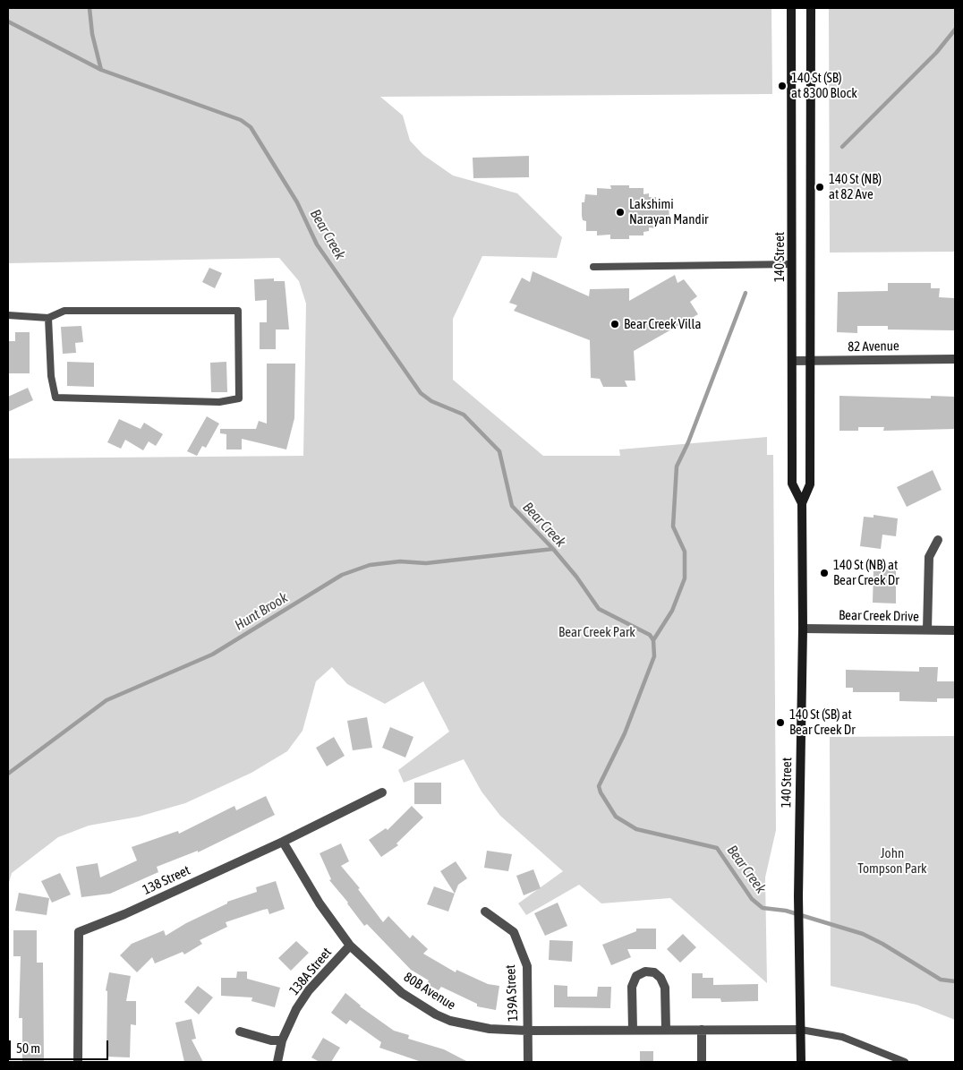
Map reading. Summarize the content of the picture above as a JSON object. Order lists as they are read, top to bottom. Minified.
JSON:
{"streets":{"main road":["140 Street"],"street":["82 Avenue","Bear Creek Drive","138 Street","138A Street","80B Avenue","139A Street"]},"crossings":[["140 Street","82 Avenue"],["140 Street","Bear Creek Drive"],["140 Street","80B Avenue"],["138 Street","80B Avenue"],["138A Street","80B Avenue"],["80B Avenue","139A Street"]],"water":["Bear Creek","Hunt Brook"],"parks":["Bear Creek Park","John Tompson Park"],"places":["140 St (SB) at 8300 Block","140 St (NB) at 82 Ave","Lakshimi Narayan Mandir","Bear Creek Villa","140 St (NB) at Bear Creek Dr","140 St (SB) at Bear Creek Dr"],"scale_bar":"50 m"}
